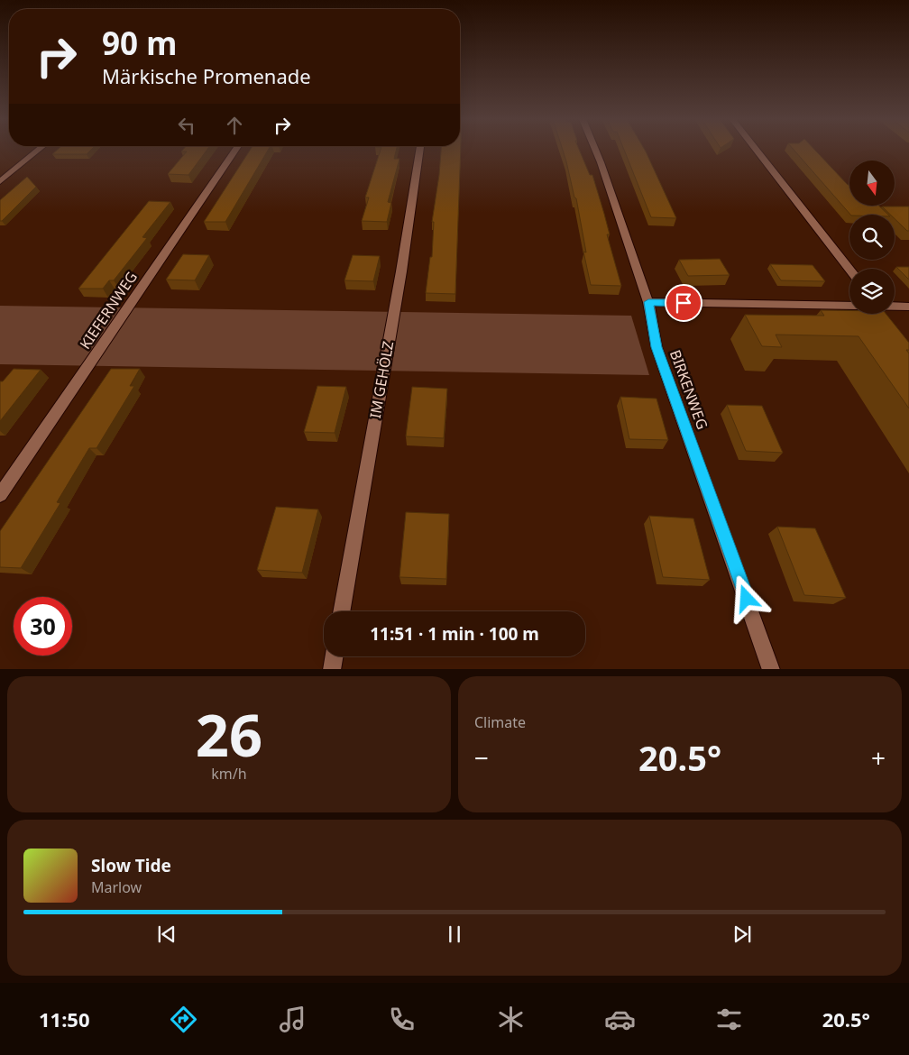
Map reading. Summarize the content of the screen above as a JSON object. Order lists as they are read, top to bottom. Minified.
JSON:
{"streets":{"street":["KIEFERNWEG","IM GEHÖLZ","BIRKENWEG"]},"north":"bottom","page":{"turn":["90 m","Märkische Promenade"],"limit":"30","trip":"11:51 · 1 min · 100 m","tile":[["26","km/h"],"Climate"],"heat":["−","20.5°","+"],"song":["Slow Tide","Marlow"],"tabs":["11:50","20.5°"]}}
